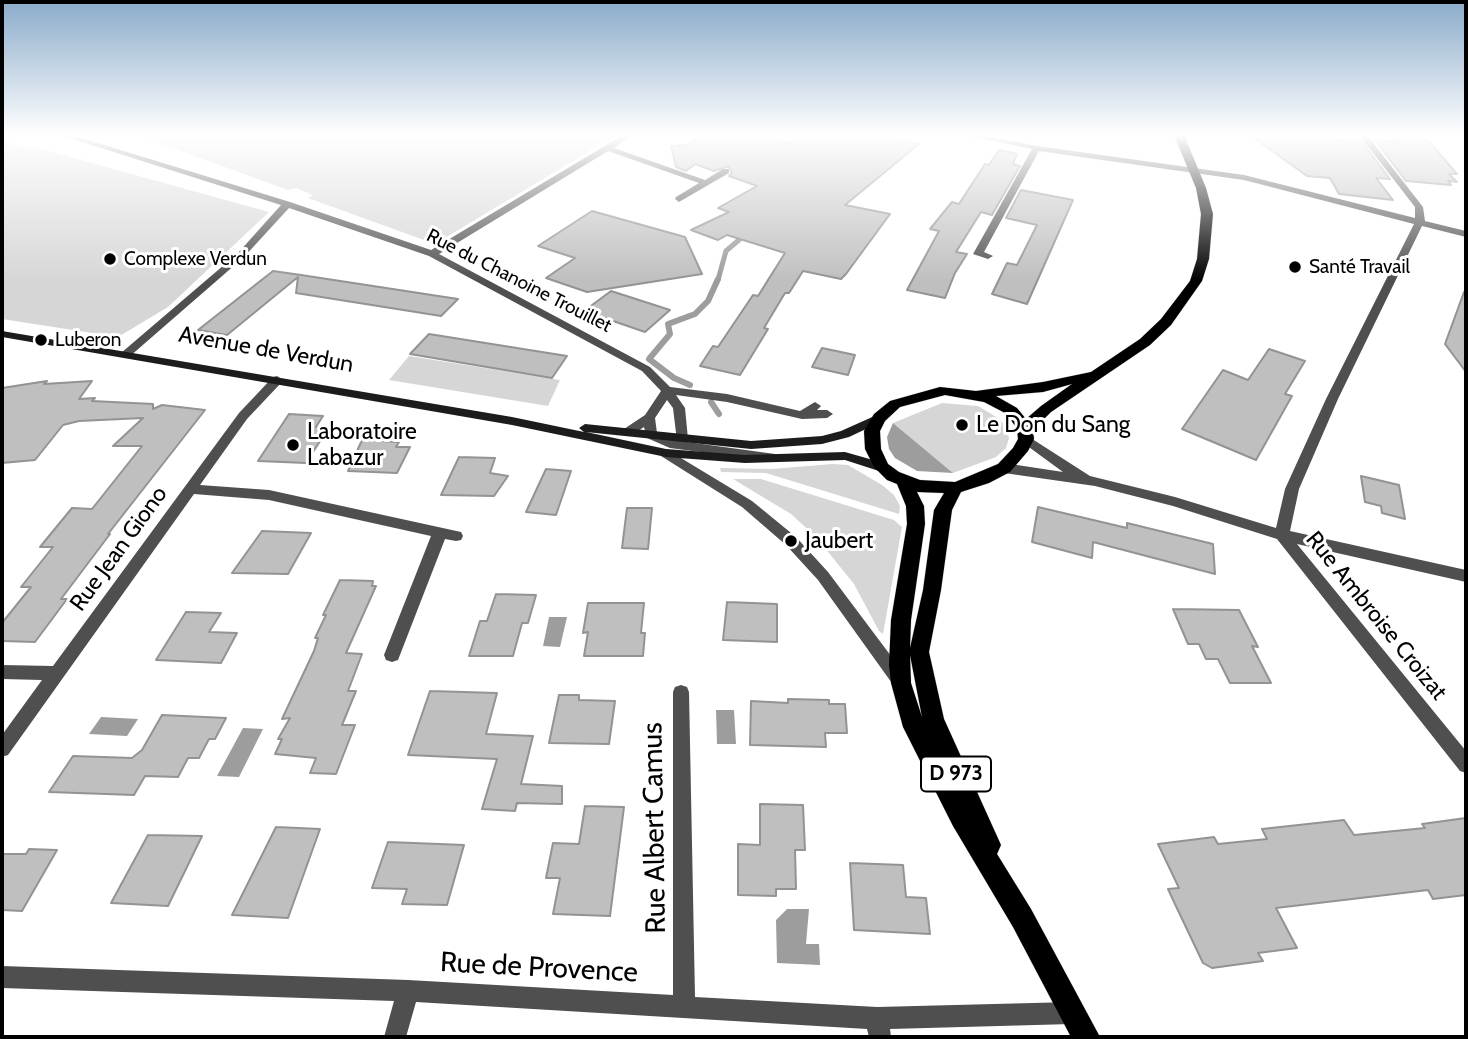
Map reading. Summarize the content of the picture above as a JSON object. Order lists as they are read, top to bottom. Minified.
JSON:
{"streets":{"main road":["Avenue de Verdun","D 973"],"street":["Rue du Chanoine Trouillet","Rue Jean Giono","Rue Ambroise Croizat","Rue Albert Camus","Rue de Provence"]},"crossings":[["Rue du Chanoine Trouillet","Avenue de Verdun"],["Avenue de Verdun","Rue Jean Giono"],["Avenue de Verdun","D 973"],["D 973","Rue de Provence"],["Rue Albert Camus","Rue de Provence"]],"places":["Complexe Verdun","Santé Travail","Luberon","Le Don du Sang","Laboratoire Labazur","Jaubert"]}
